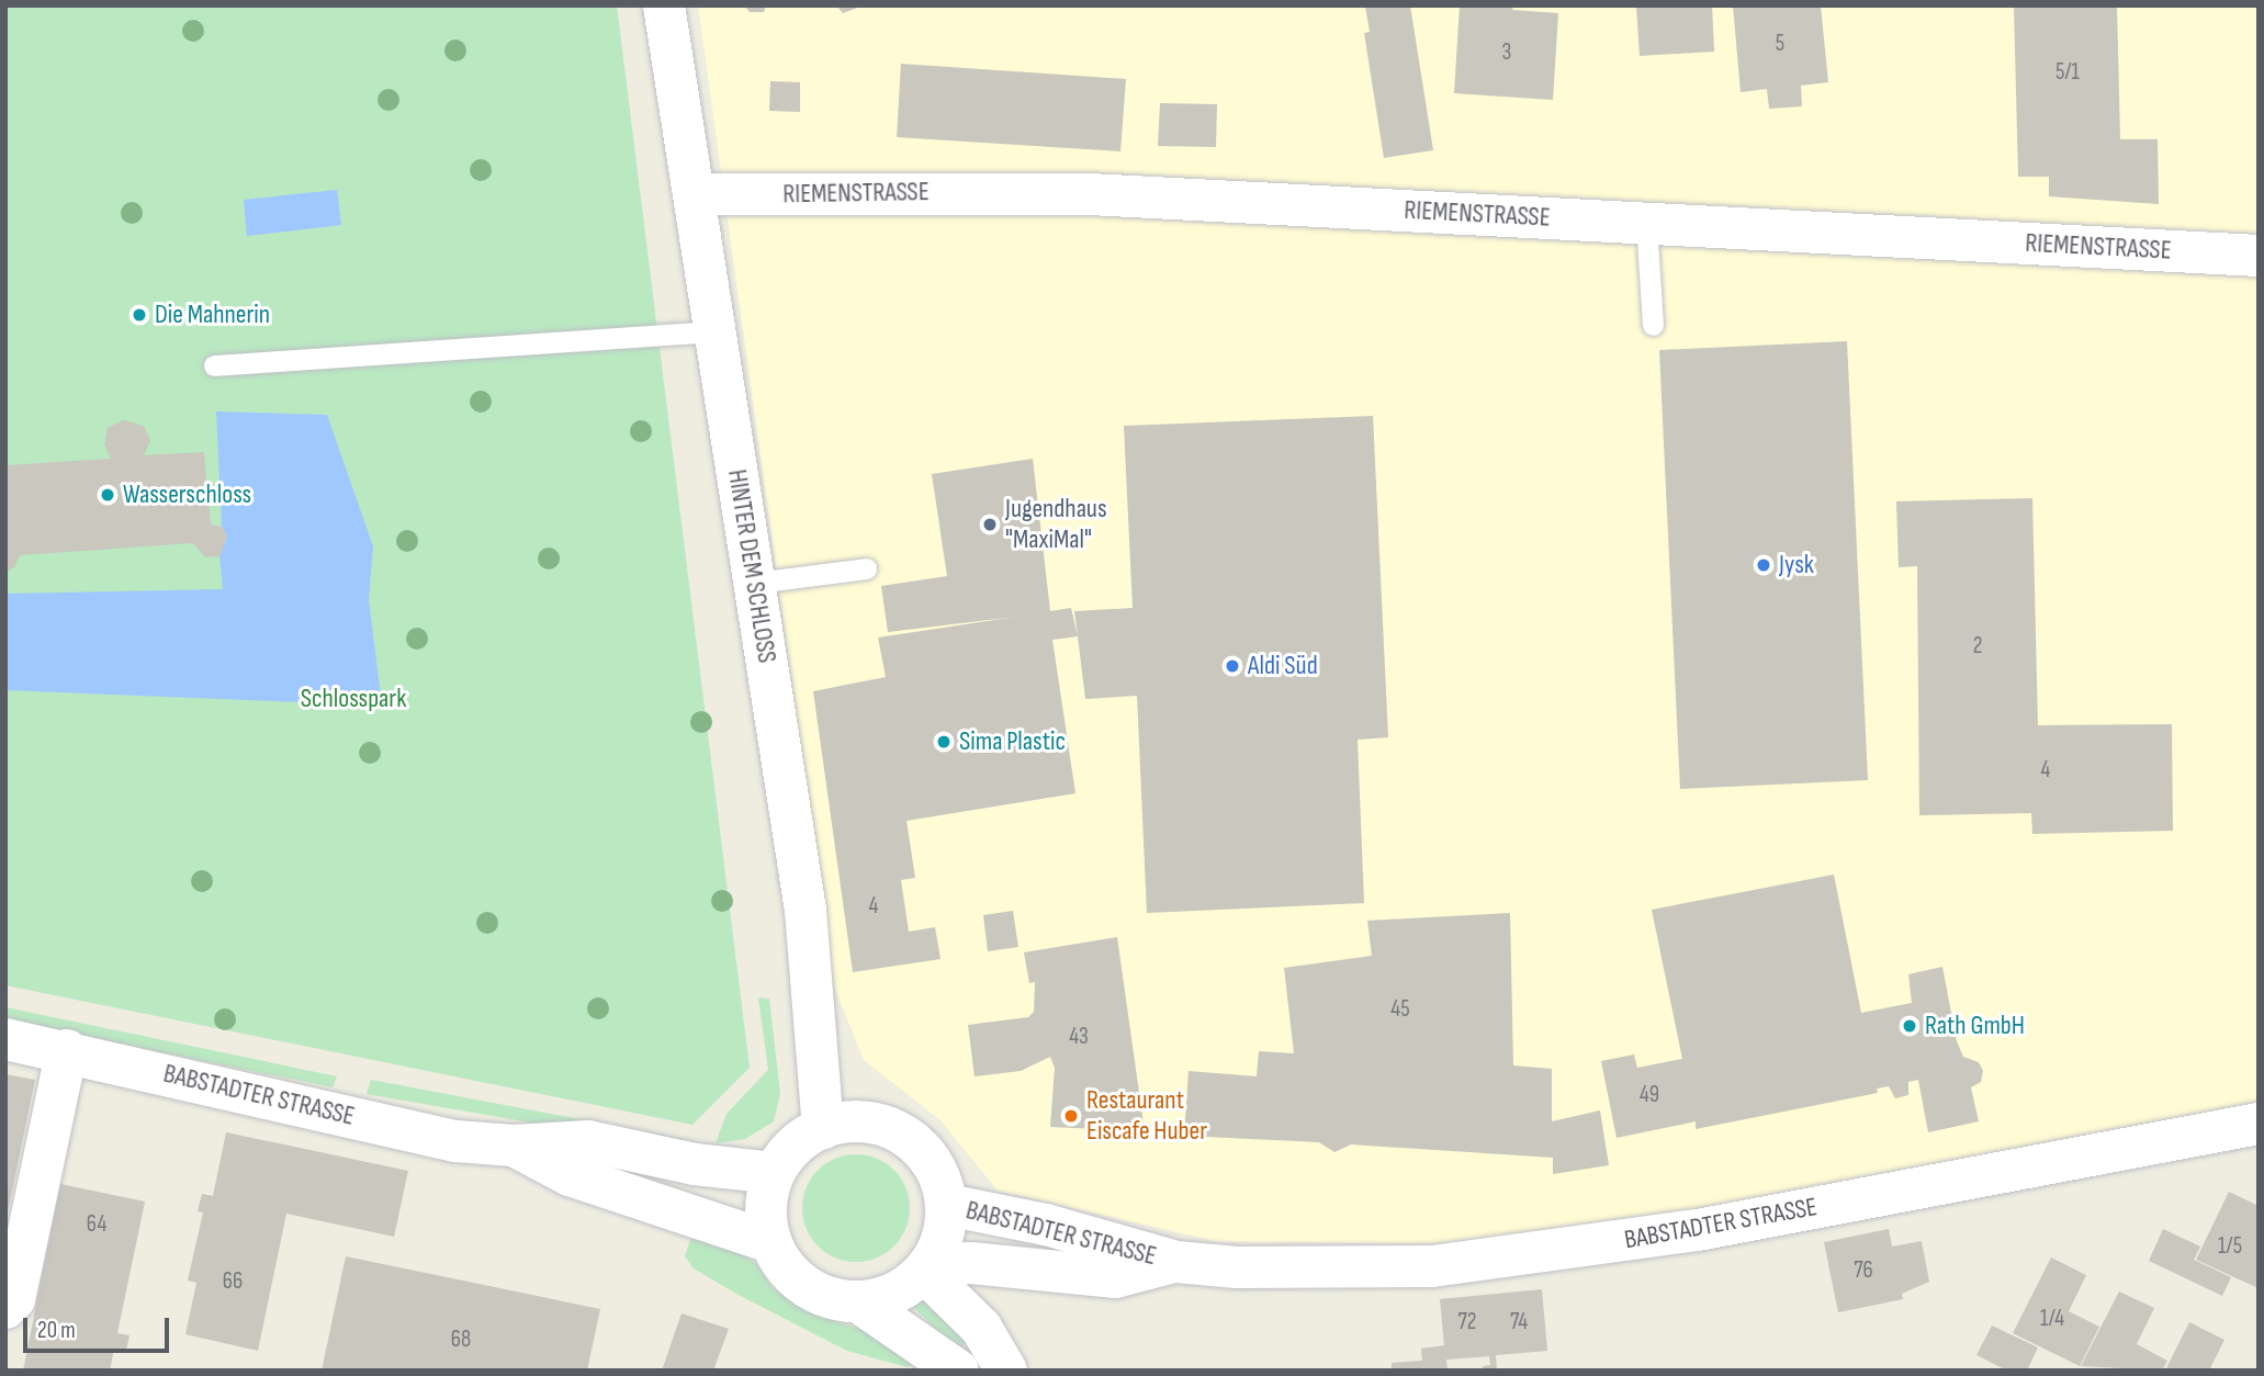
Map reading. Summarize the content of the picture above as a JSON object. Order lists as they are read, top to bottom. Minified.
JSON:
{"streets":{"street":["RIEMENSTRASSE","HINTER DEM SCHLOSS","BABSTADTER STRASSE"]},"crossings":[["RIEMENSTRASSE","HINTER DEM SCHLOSS"],["HINTER DEM SCHLOSS","BABSTADTER STRASSE"]],"parks":["Schlosspark"],"places":["Die Mahnerin","Wasserschloss","Jugendhaus \"MaxiMal\"","Jysk","Aldi Süd","Sima Plastic","Rath GmbH","Restaurant Eiscafe Huber"],"house_numbers":["5","3","5/1","2","4","4","45","43","49","64","1/5","76","66","1/4","72","74","68"],"scale_bar":"20 m"}
